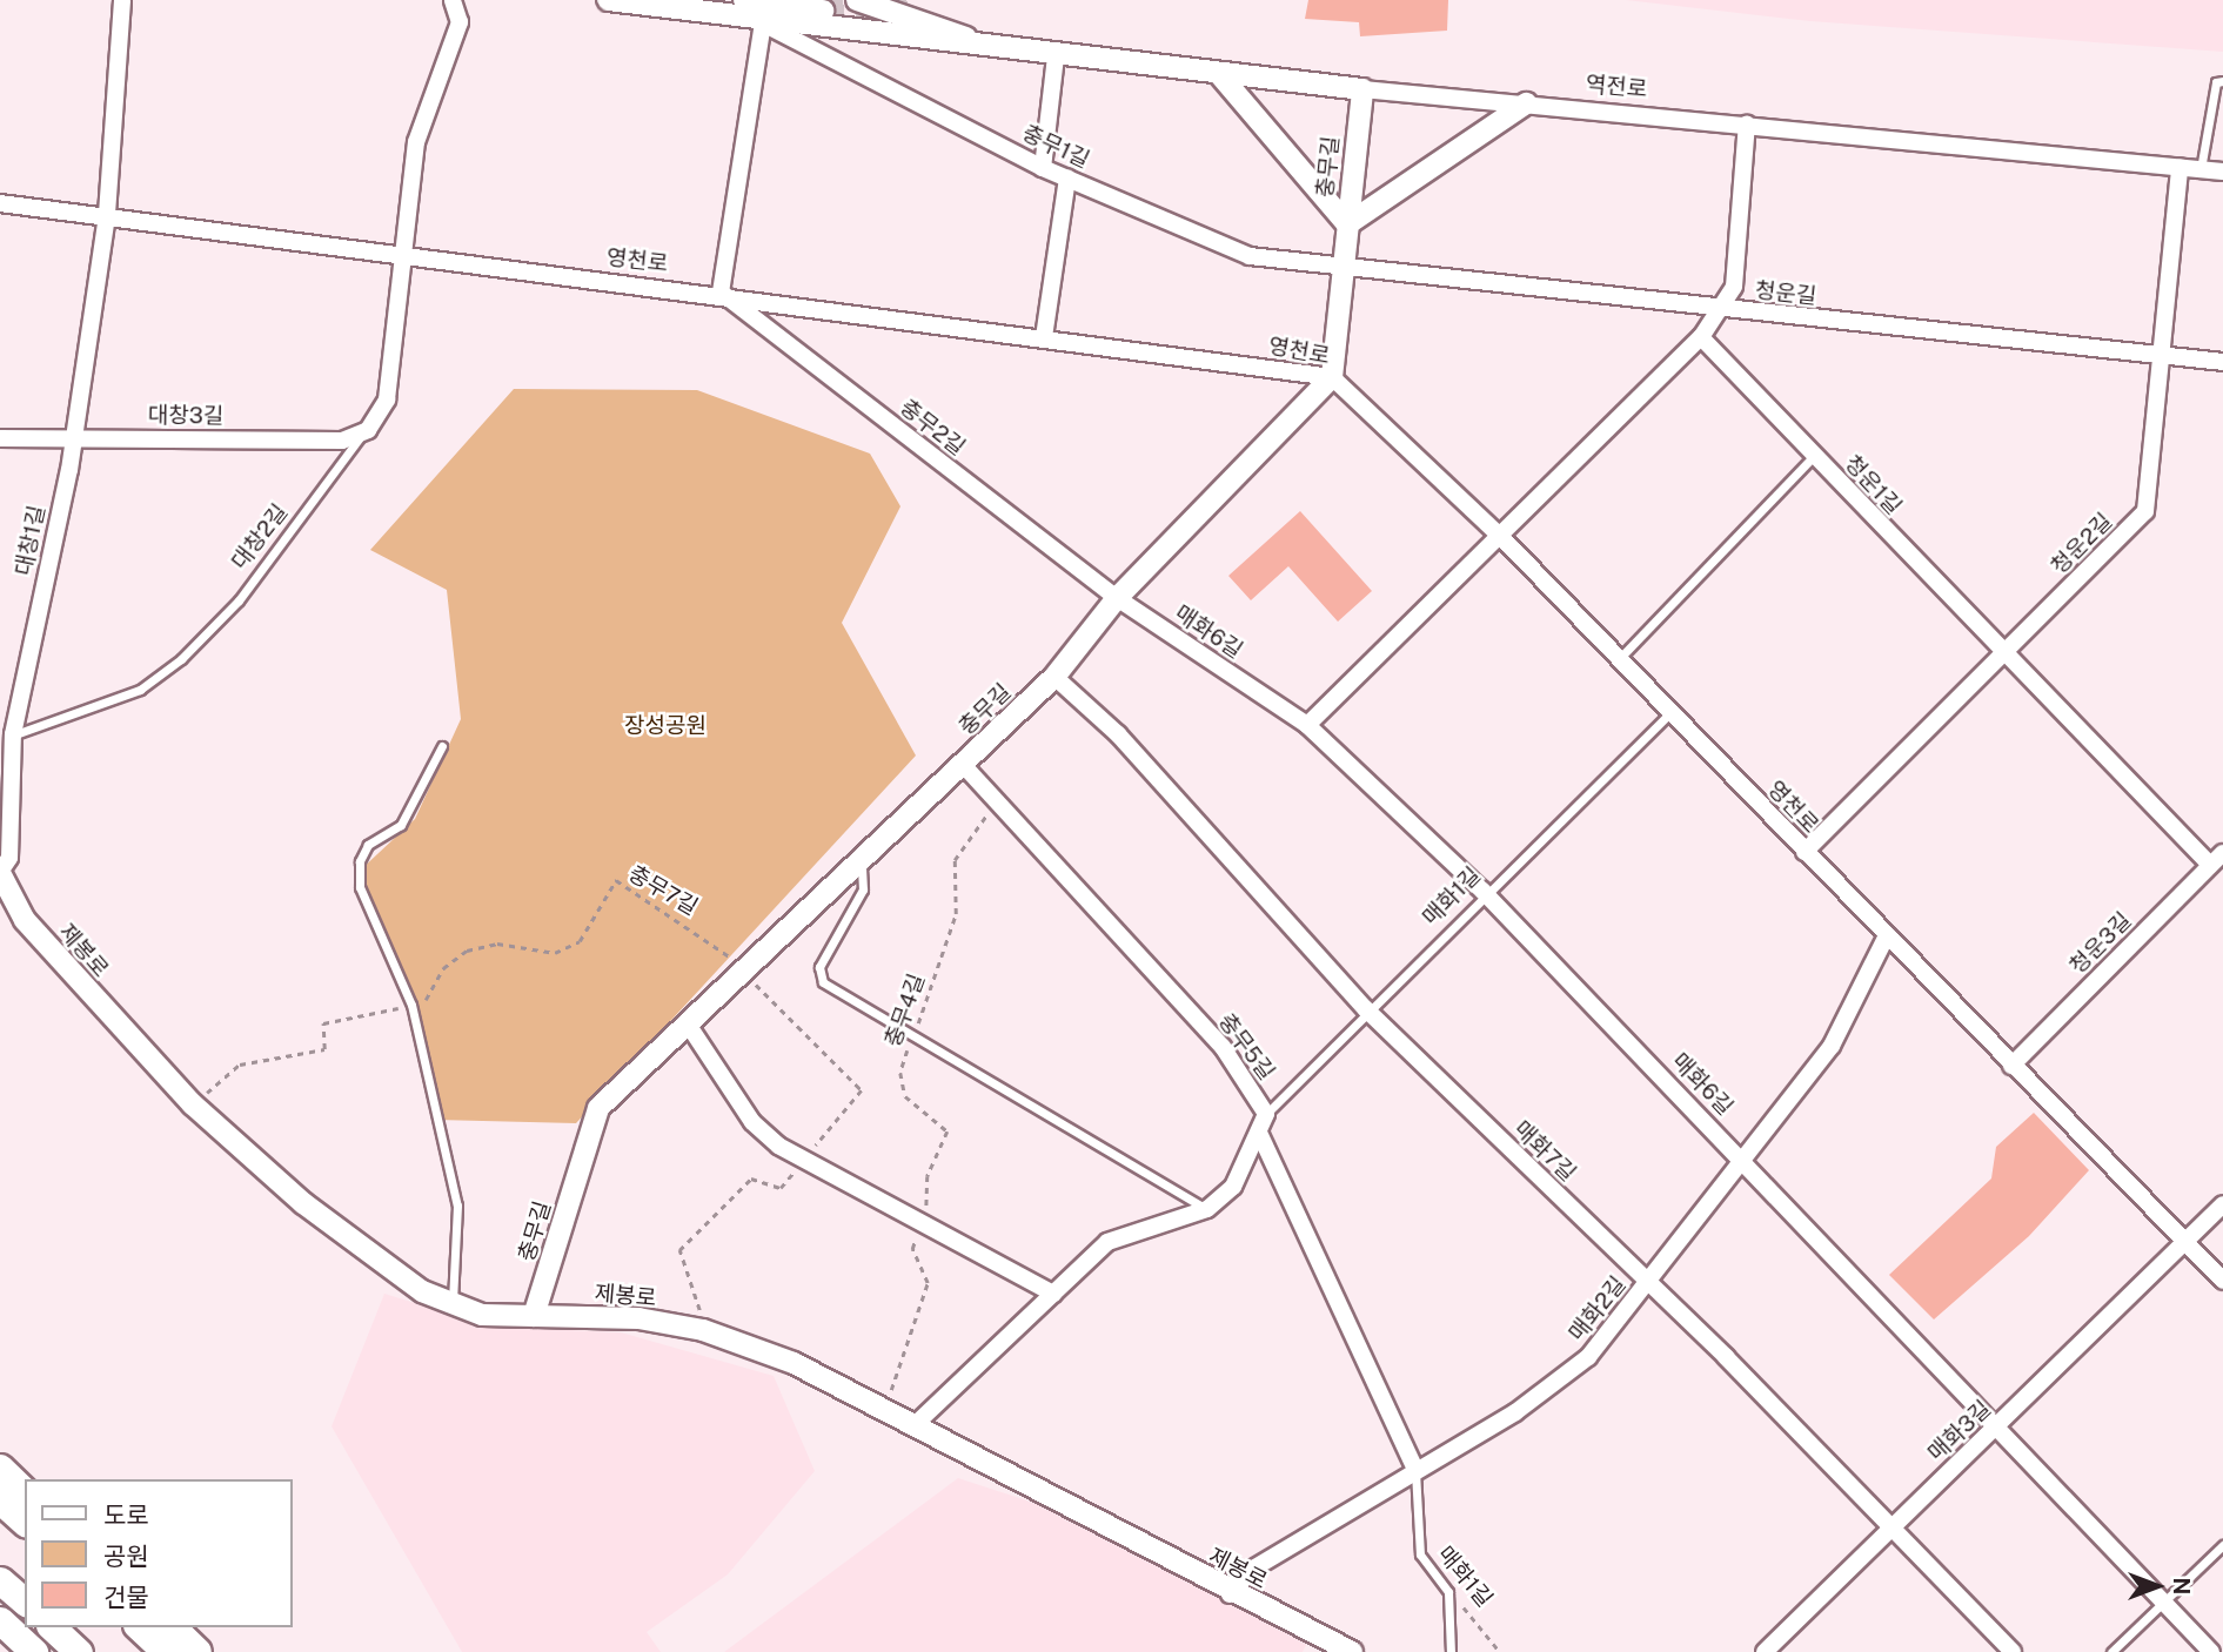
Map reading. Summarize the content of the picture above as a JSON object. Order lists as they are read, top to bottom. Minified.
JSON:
{"streets":{"street":["역전로","충무1길","충무길","영천로","청운길","대창3길","충무2길","청운1길","대창2길","대창1길","청운2길","매화6길","청운3길","제봉로","충무5길","매화7길","매화2길","매화3길"],"lane":["매화1길"],"path":["충무7길","충무4길"]},"crossings":[["역전로","충무1길"],["역전로","충무길"],["역전로","청운2길"],["충무1길","충무길"],["충무1길","청운길"],["충무길","영천로"],["충무길","청운길"],["충무길","충무2길"],["충무길","매화6길"],["충무길","충무7길"],["충무길","제봉로"],["충무길","충무5길"],["충무길","매화7길"],["영천로","충무2길"],["영천로","대창2길"],["영천로","대창1길"],["영천로","청운2길"],["영천로","매화1길"],["영천로","청운3길"],["영천로","매화2길"],["영천로","매화3길"],["청운길","청운2길"],["대창3길","대창2길"],["대창3길","대창1길"],["충무2길","매화6길"],["청운1길","청운2길"],["청운1길","청운3길"],["대창2길","대창1길"],["대창1길","제봉로"],["매화6길","매화1길"],["매화6길","매화2길"],["매화6길","매화3길"],["매화1길","충무5길"],["매화1길","매화7길"],["매화1길","매화2길"],["제봉로","충무4길"],["제봉로","충무5길"],["제봉로","매화2길"],["충무4길","충무5길"],["매화7길","매화2길"],["매화7길","매화3길"]],"parks":["장성공원"],"legend":["도로","공원","건물"],"north":"right"}
